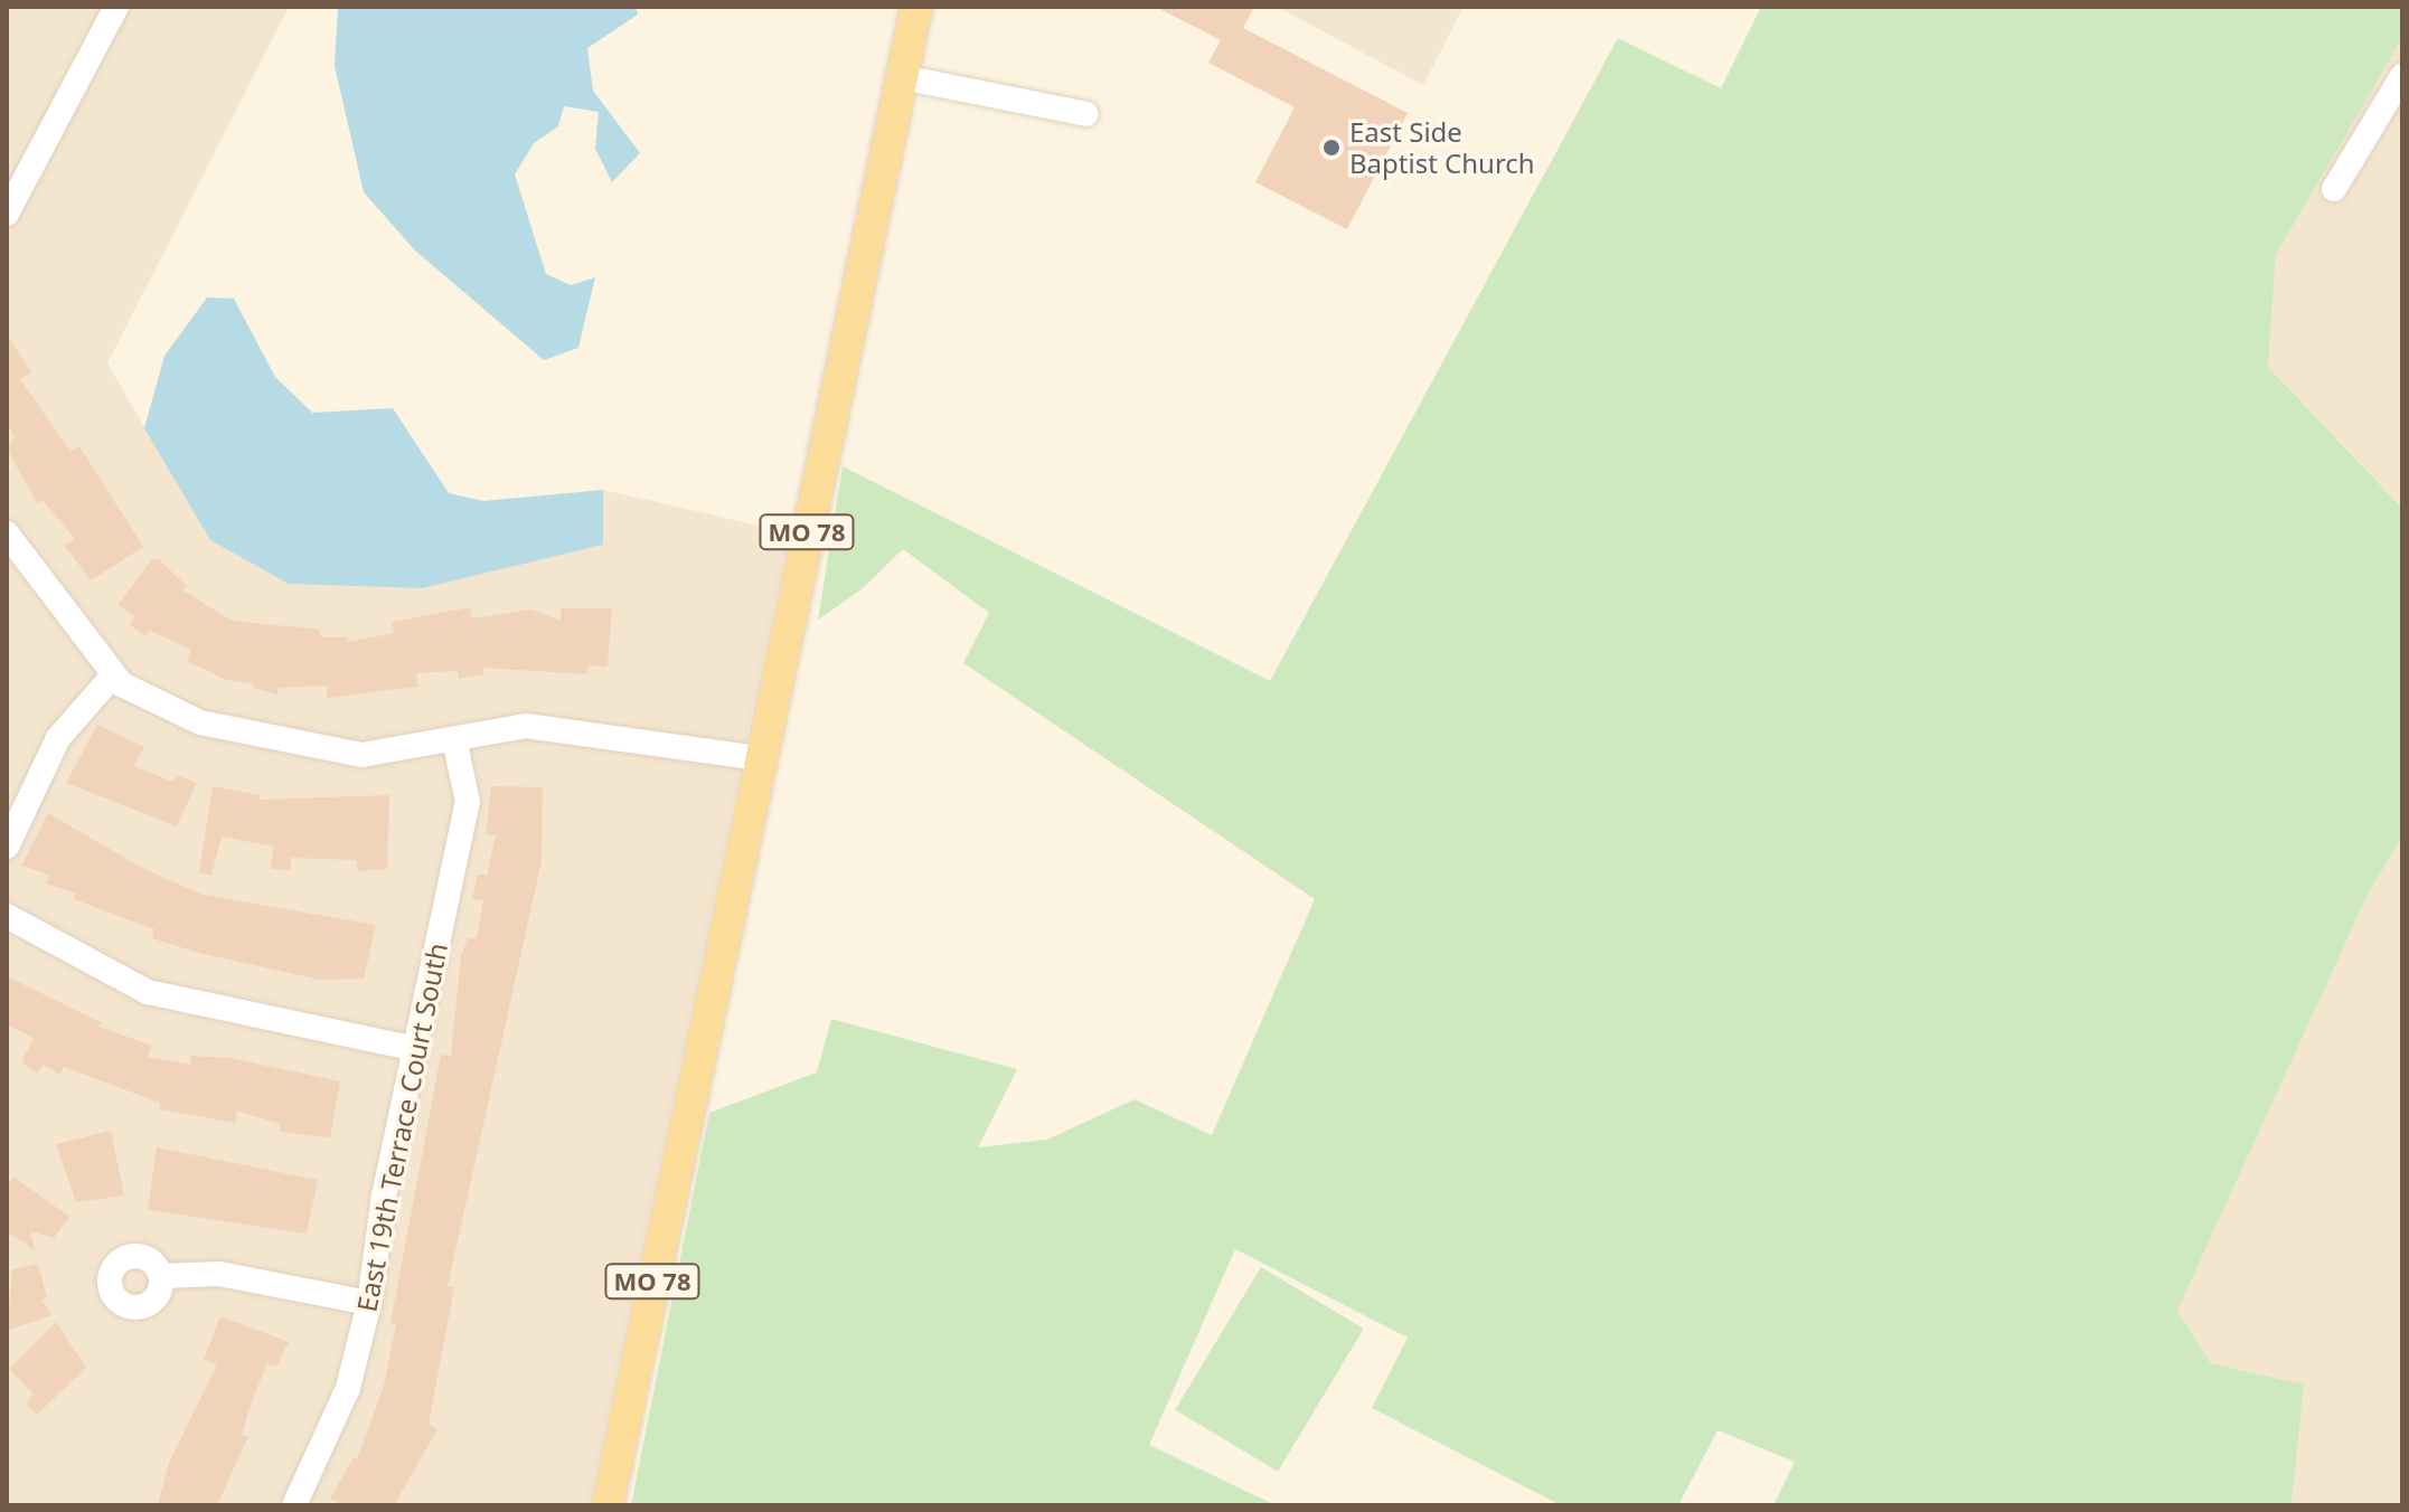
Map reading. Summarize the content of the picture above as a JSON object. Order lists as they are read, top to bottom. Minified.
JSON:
{"streets":{"main road":["MO 78"],"street":["East 19th Terrace Court South"]},"places":["East Side Baptist Church"]}
